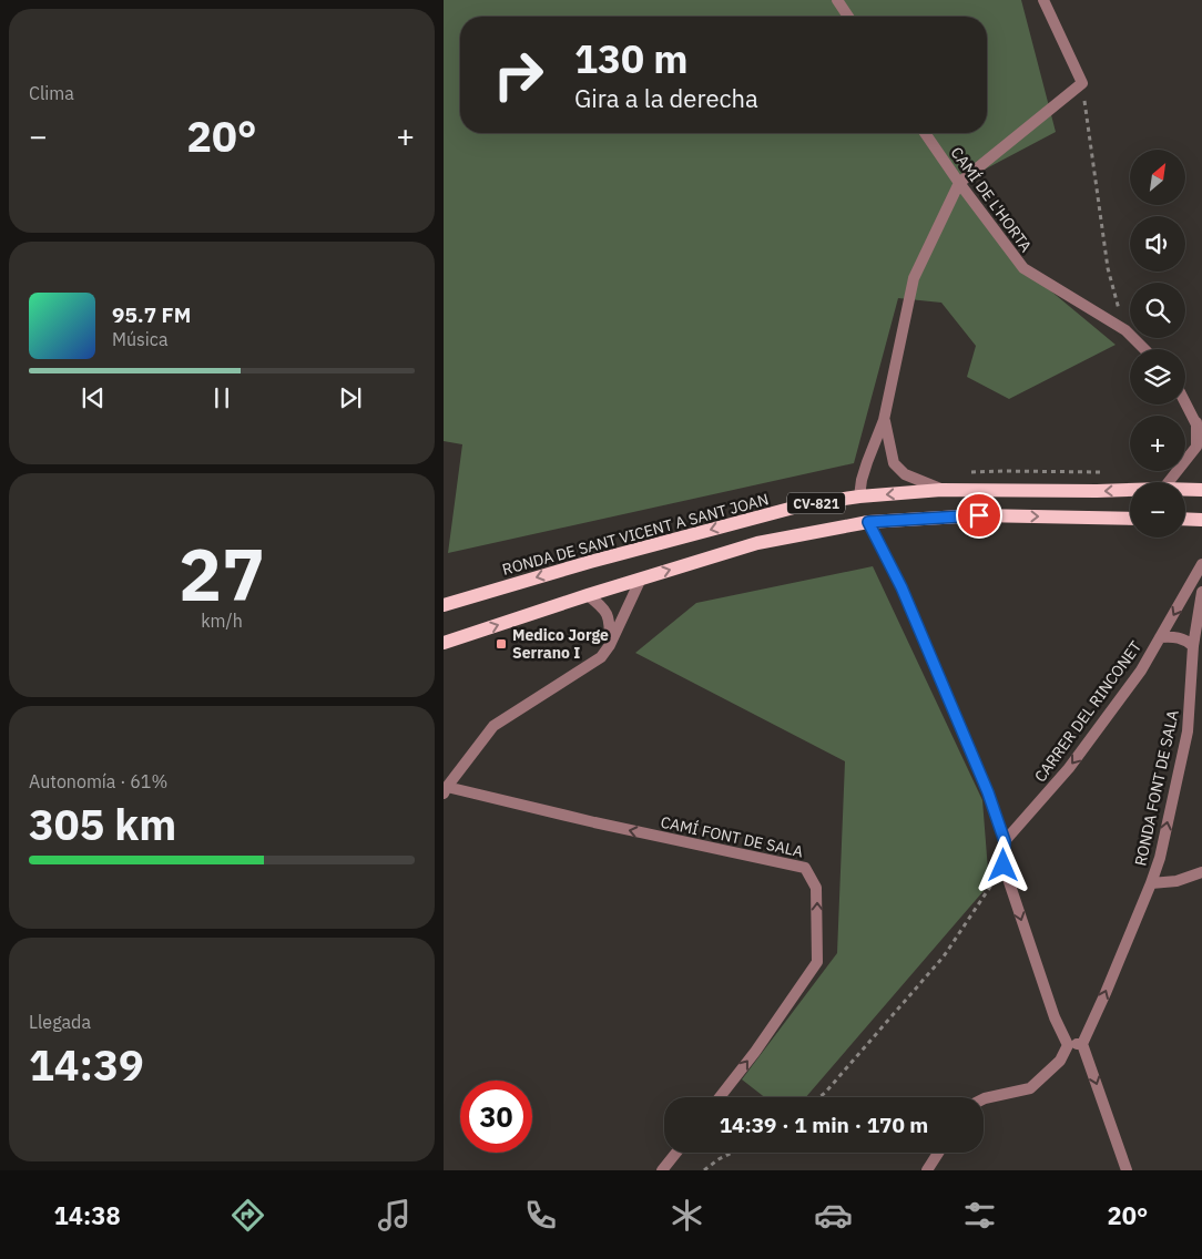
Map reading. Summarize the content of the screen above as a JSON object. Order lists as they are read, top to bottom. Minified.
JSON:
{"streets":{"main road":["CV-821","RONDA DE SANT VICENT A SANT JOAN"],"street":["CAMÍ DE L'HORTA","CARRER DEL RINCONET","RONDA FONT DE SALA","CAMÍ FONT DE SALA"]},"one_way":["CARRER DEL RINCONET","RONDA FONT DE SALA"],"places":{"transit":["Medico Jorge Serrano I"]},"north":"top right","page":{"tile":["Clima",["27","km/h"],["Autonomía · 61%","305 km"],["Llegada","14:39"]],"turn":["130 m","Gira a la derecha"],"heat":["−","20°","+"],"map_buttons":["+","−"],"song":["95.7 FM","Música"],"limit":"30","trip":"14:39 · 1 min · 170 m","tabs":["14:38","20°"]}}
